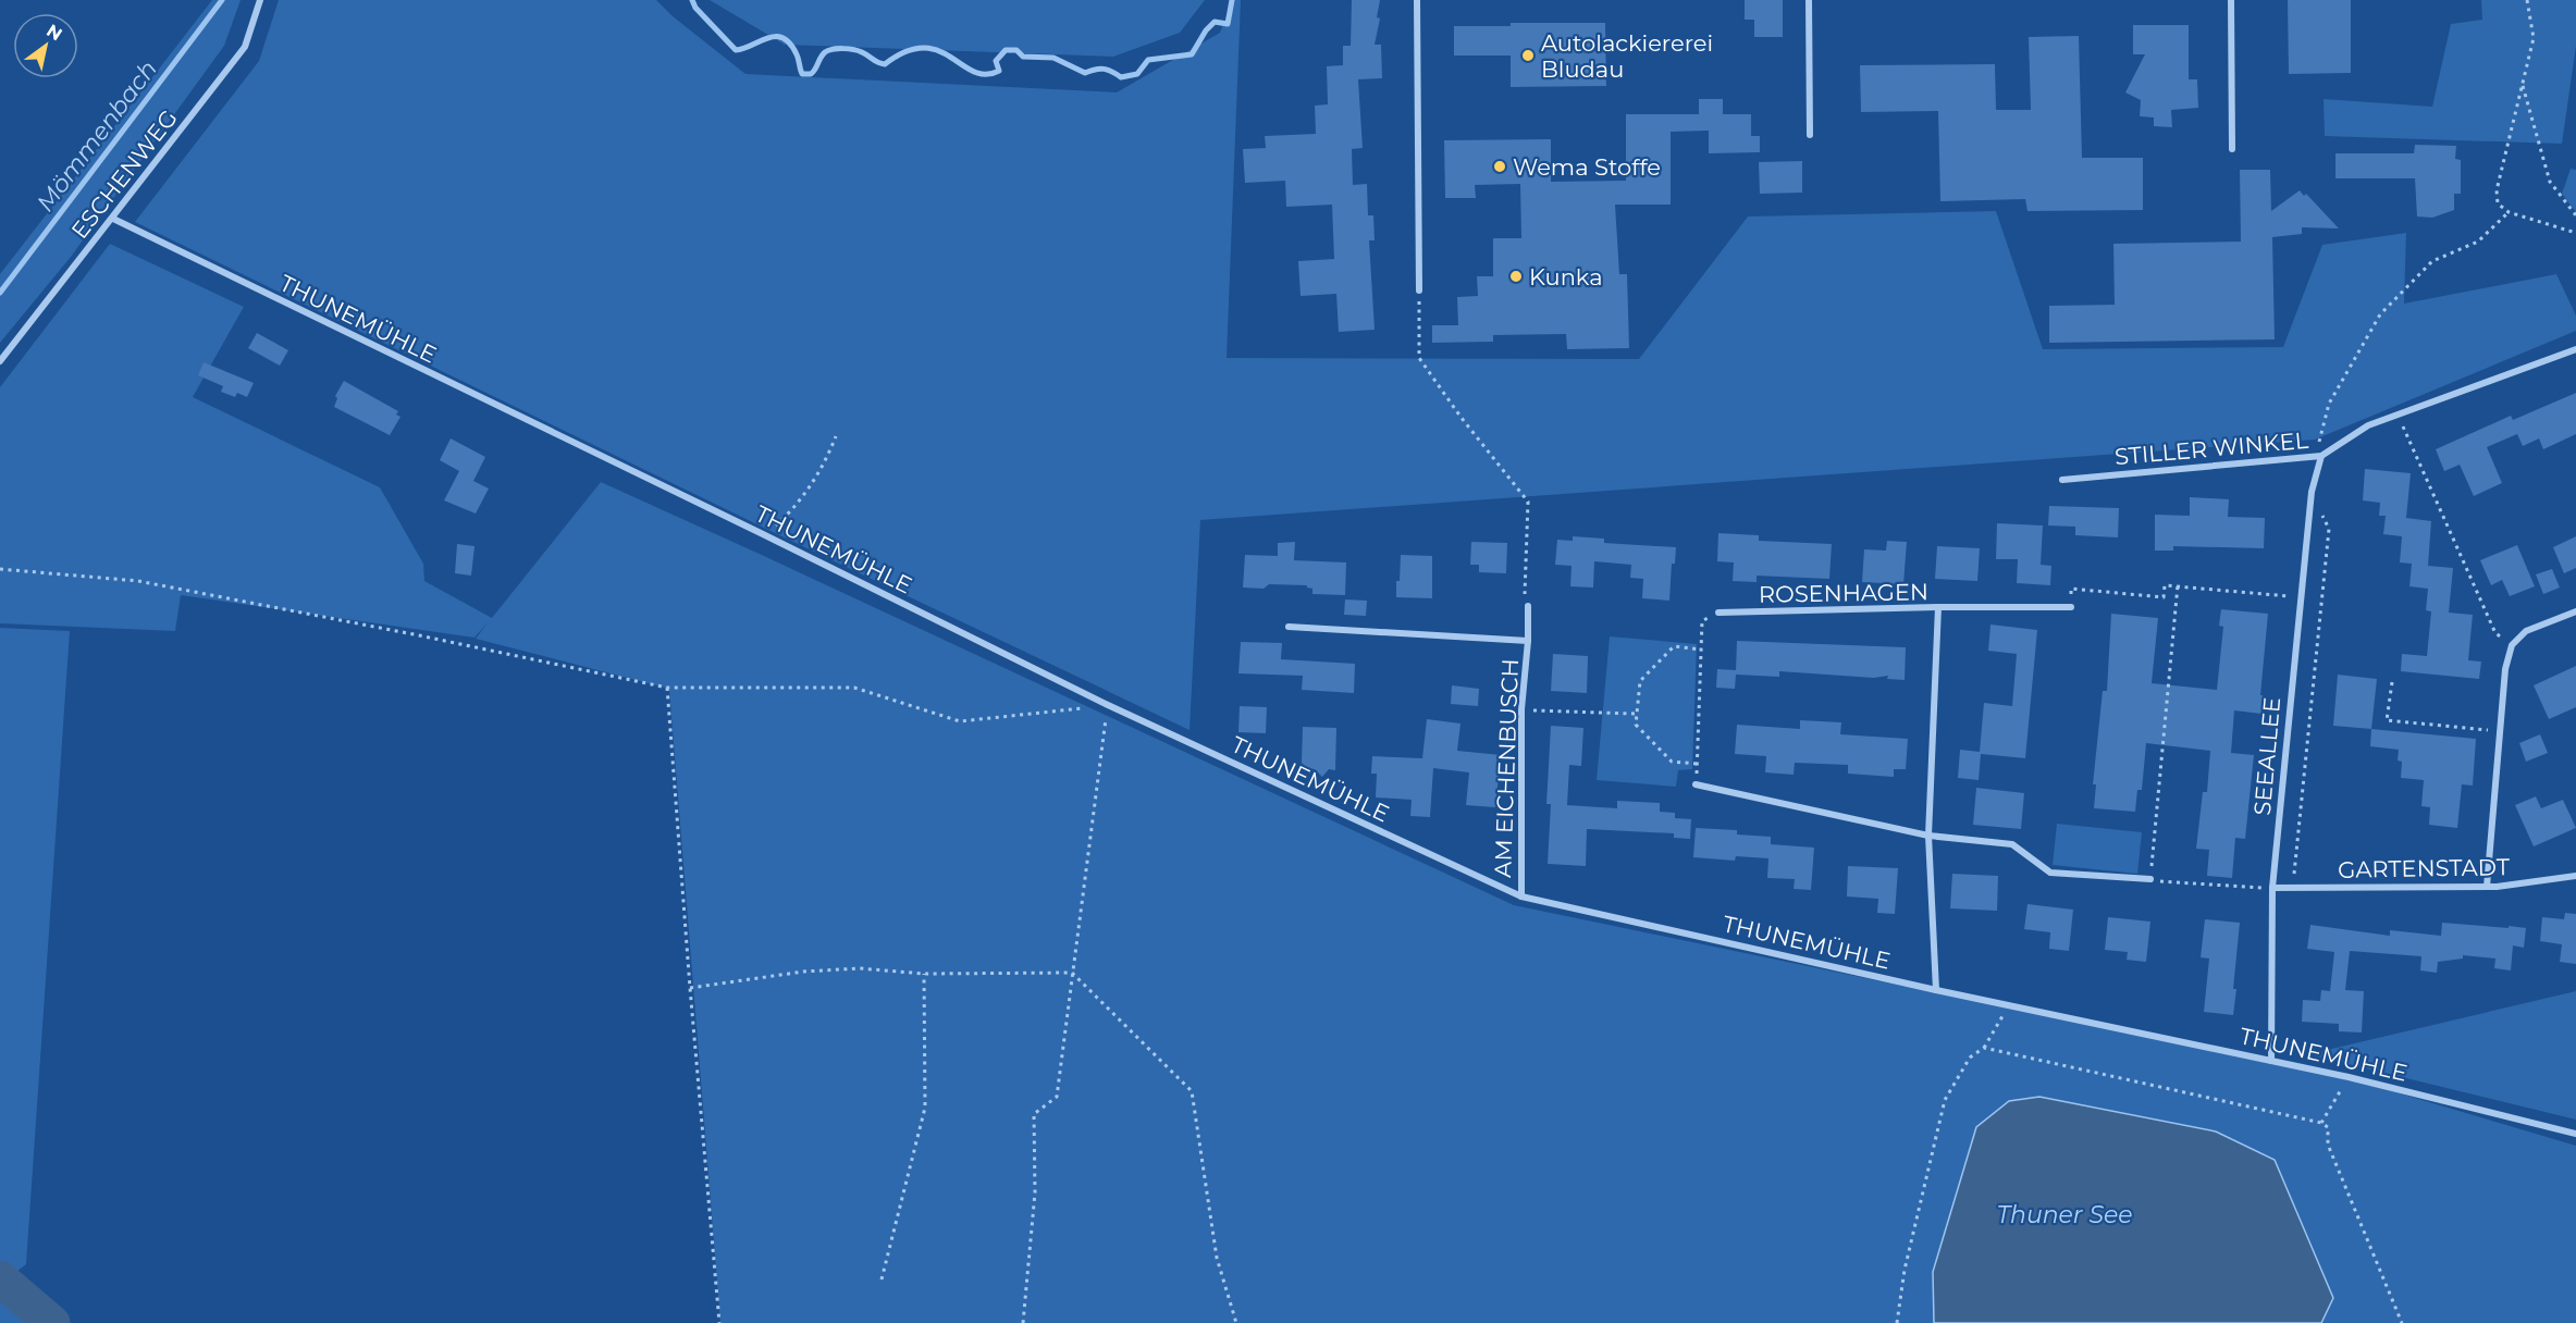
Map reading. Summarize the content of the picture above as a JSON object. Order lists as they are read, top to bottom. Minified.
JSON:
{"streets":{"street":["ESCHENWEG","THUNEMÜHLE","STILLER WINKEL","ROSENHAGEN","SEEALLEE","AM EICHENBUSCH","GARTENSTADT"]},"crossings":[["ESCHENWEG","THUNEMÜHLE"],["THUNEMÜHLE","ROSENHAGEN"],["THUNEMÜHLE","SEEALLEE"],["THUNEMÜHLE","AM EICHENBUSCH"],["STILLER WINKEL","SEEALLEE"],["SEEALLEE","GARTENSTADT"]],"water":["Mömmenbach","Thuner See"],"places":["Autolackiererei Bludau","Wema Stoffe","Kunka"],"north":"top right"}
